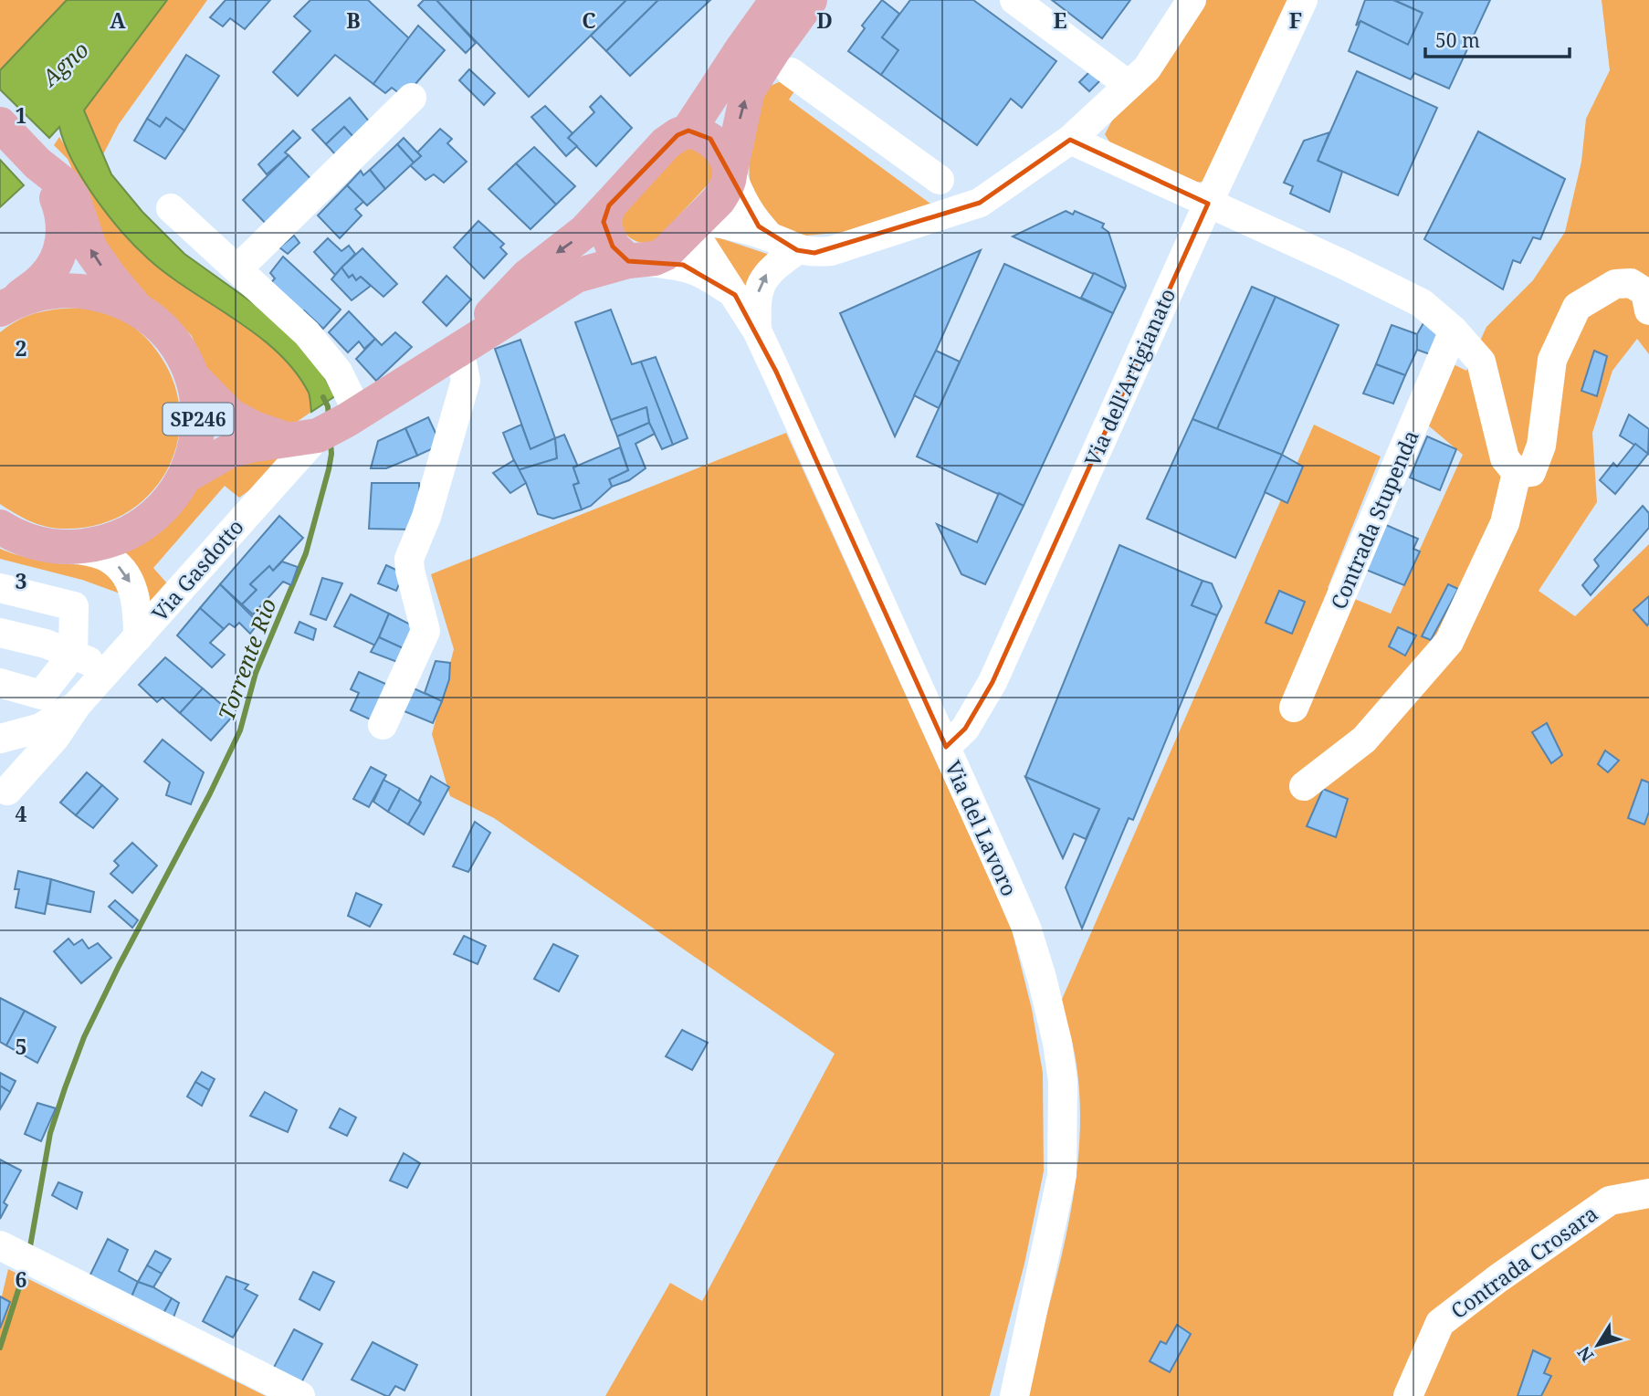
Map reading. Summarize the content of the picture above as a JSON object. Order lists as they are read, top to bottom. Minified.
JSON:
{"streets":{"main road":["SP246"],"street":["Via dell'Artigianato","Contrada Stupenda","Via Gasdotto","Via del Lavoro","Contrada Crosara"]},"crossings":[["Via dell'Artigianato","Via del Lavoro"]],"water":["Agno","Torrente Rio"],"scale_bar":"50 m","north":"bottom left","grid":{"columns":["A","B","C","D","E","F"],"rows":["1","2","3","4","5","6"]}}
